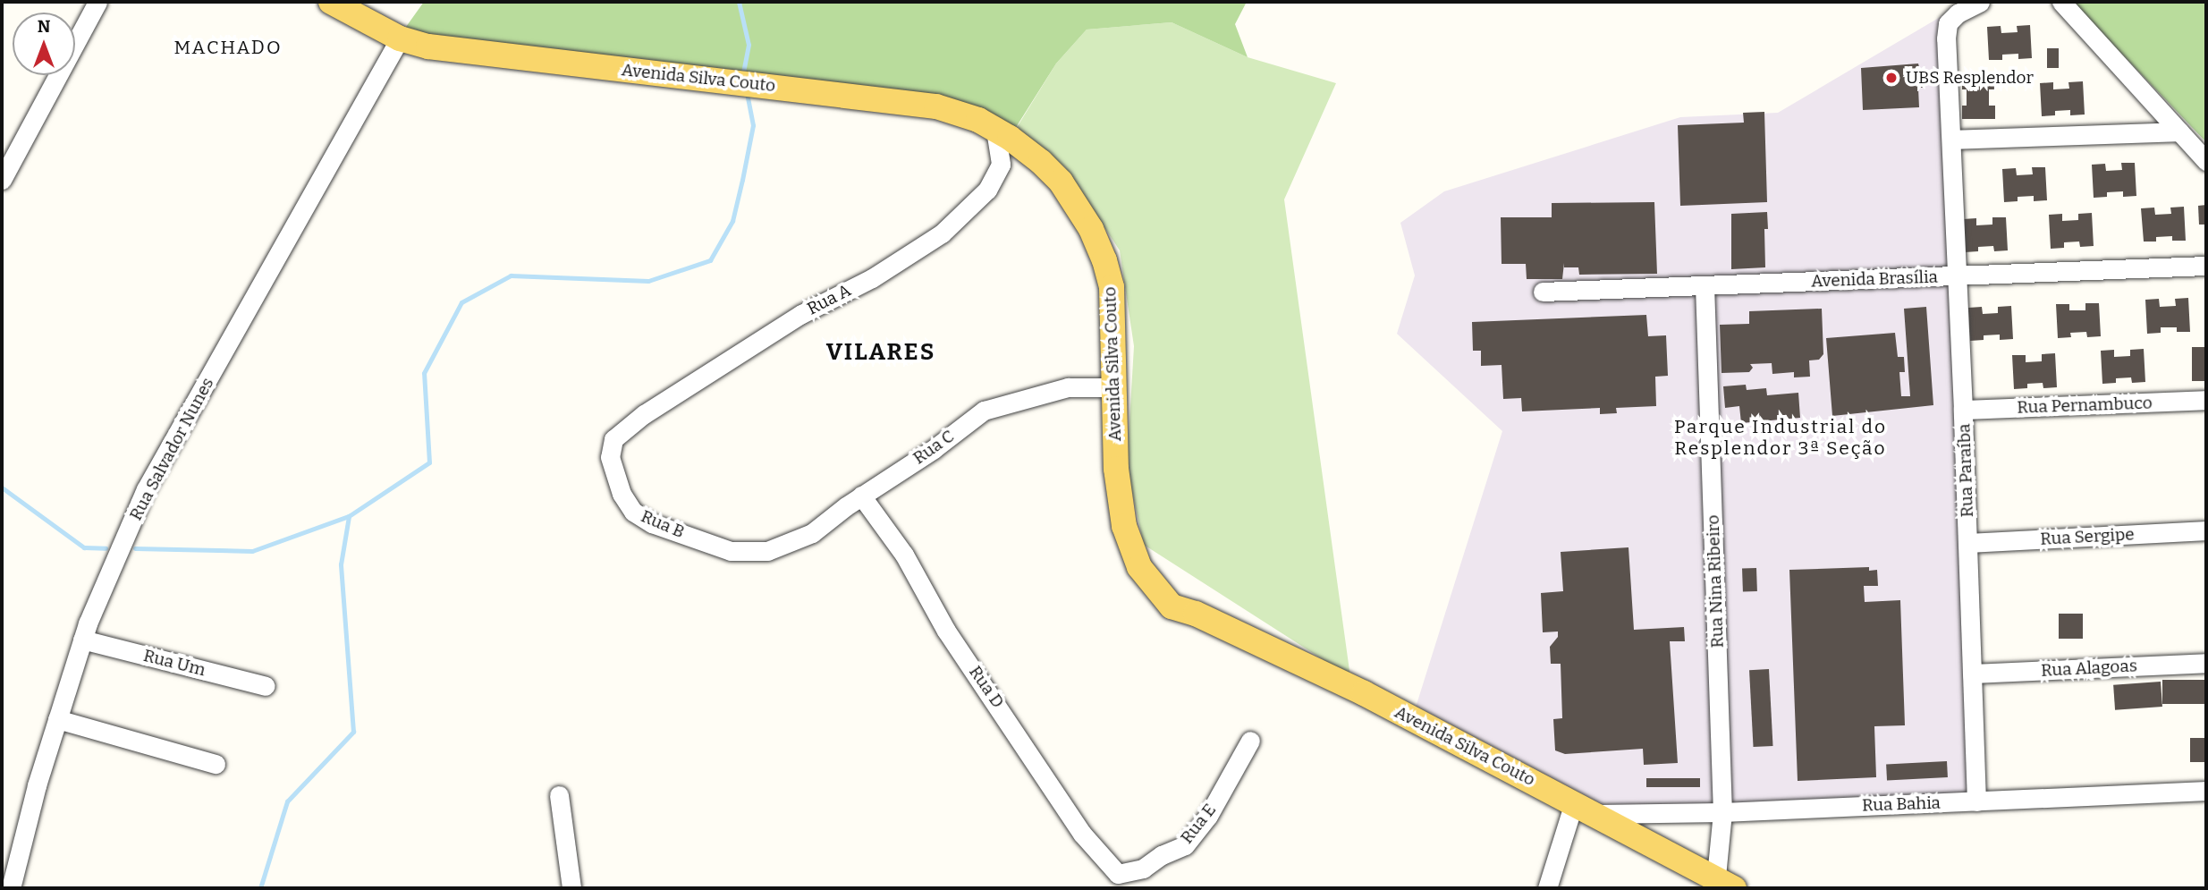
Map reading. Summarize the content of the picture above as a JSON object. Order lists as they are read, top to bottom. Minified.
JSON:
{"streets":{"main road":["Avenida Silva Couto"],"street":["Avenida Brasília","Rua A","Rua Pernambuco","Rua C","Rua Salvador Nunes","Rua Paraíba","Rua B","Rua Sergipe","Rua Nina Ribeiro","Rua Um","Rua Alagoas","Rua D","Rua Bahia","Rua E"]},"crossings":[["Avenida Silva Couto","Rua A"],["Avenida Silva Couto","Rua C"],["Avenida Silva Couto","Rua Salvador Nunes"],["Avenida Silva Couto","Rua Nina Ribeiro"],["Avenida Silva Couto","Rua Bahia"],["Avenida Brasília","Rua Paraíba"],["Avenida Brasília","Rua Nina Ribeiro"],["Rua A","Rua B"],["Rua Pernambuco","Rua Paraíba"],["Rua C","Rua B"],["Rua C","Rua D"],["Rua Salvador Nunes","Rua Um"],["Rua Paraíba","Rua Sergipe"],["Rua Paraíba","Rua Alagoas"],["Rua Paraíba","Rua Bahia"],["Rua Nina Ribeiro","Rua Bahia"],["Rua D","Rua E"]],"districts":["MACHADO","VILARES","Parque Industrial do Resplendor 3ª Seção"],"places":["UBS Resplendor"],"north":"top"}
